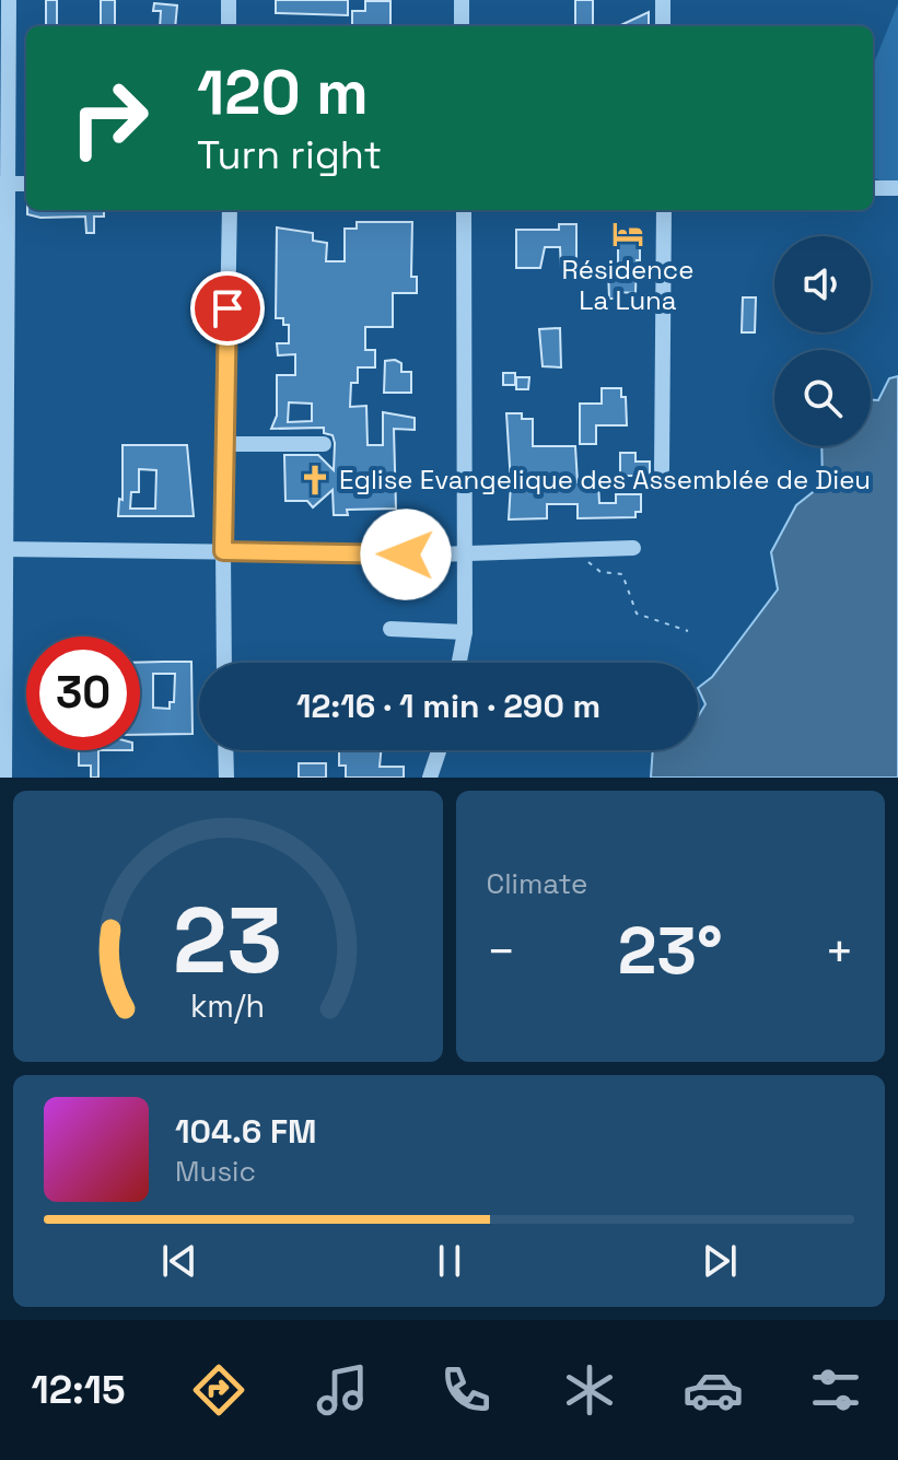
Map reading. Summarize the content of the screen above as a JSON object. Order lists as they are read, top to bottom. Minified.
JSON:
{"places":{"hotel":["Résidence La Luna"],"church":["Eglise Evangelique des Assemblée de Dieu"]},"page":{"turn":["120 m","Turn right"],"limit":"30","trip":"12:16 · 1 min · 290 m","tile":"Climate","heat":["−","23°","+"],"song":["104.6 FM","Music"],"tabs":"12:15","gauge":["23","km/h"]}}
